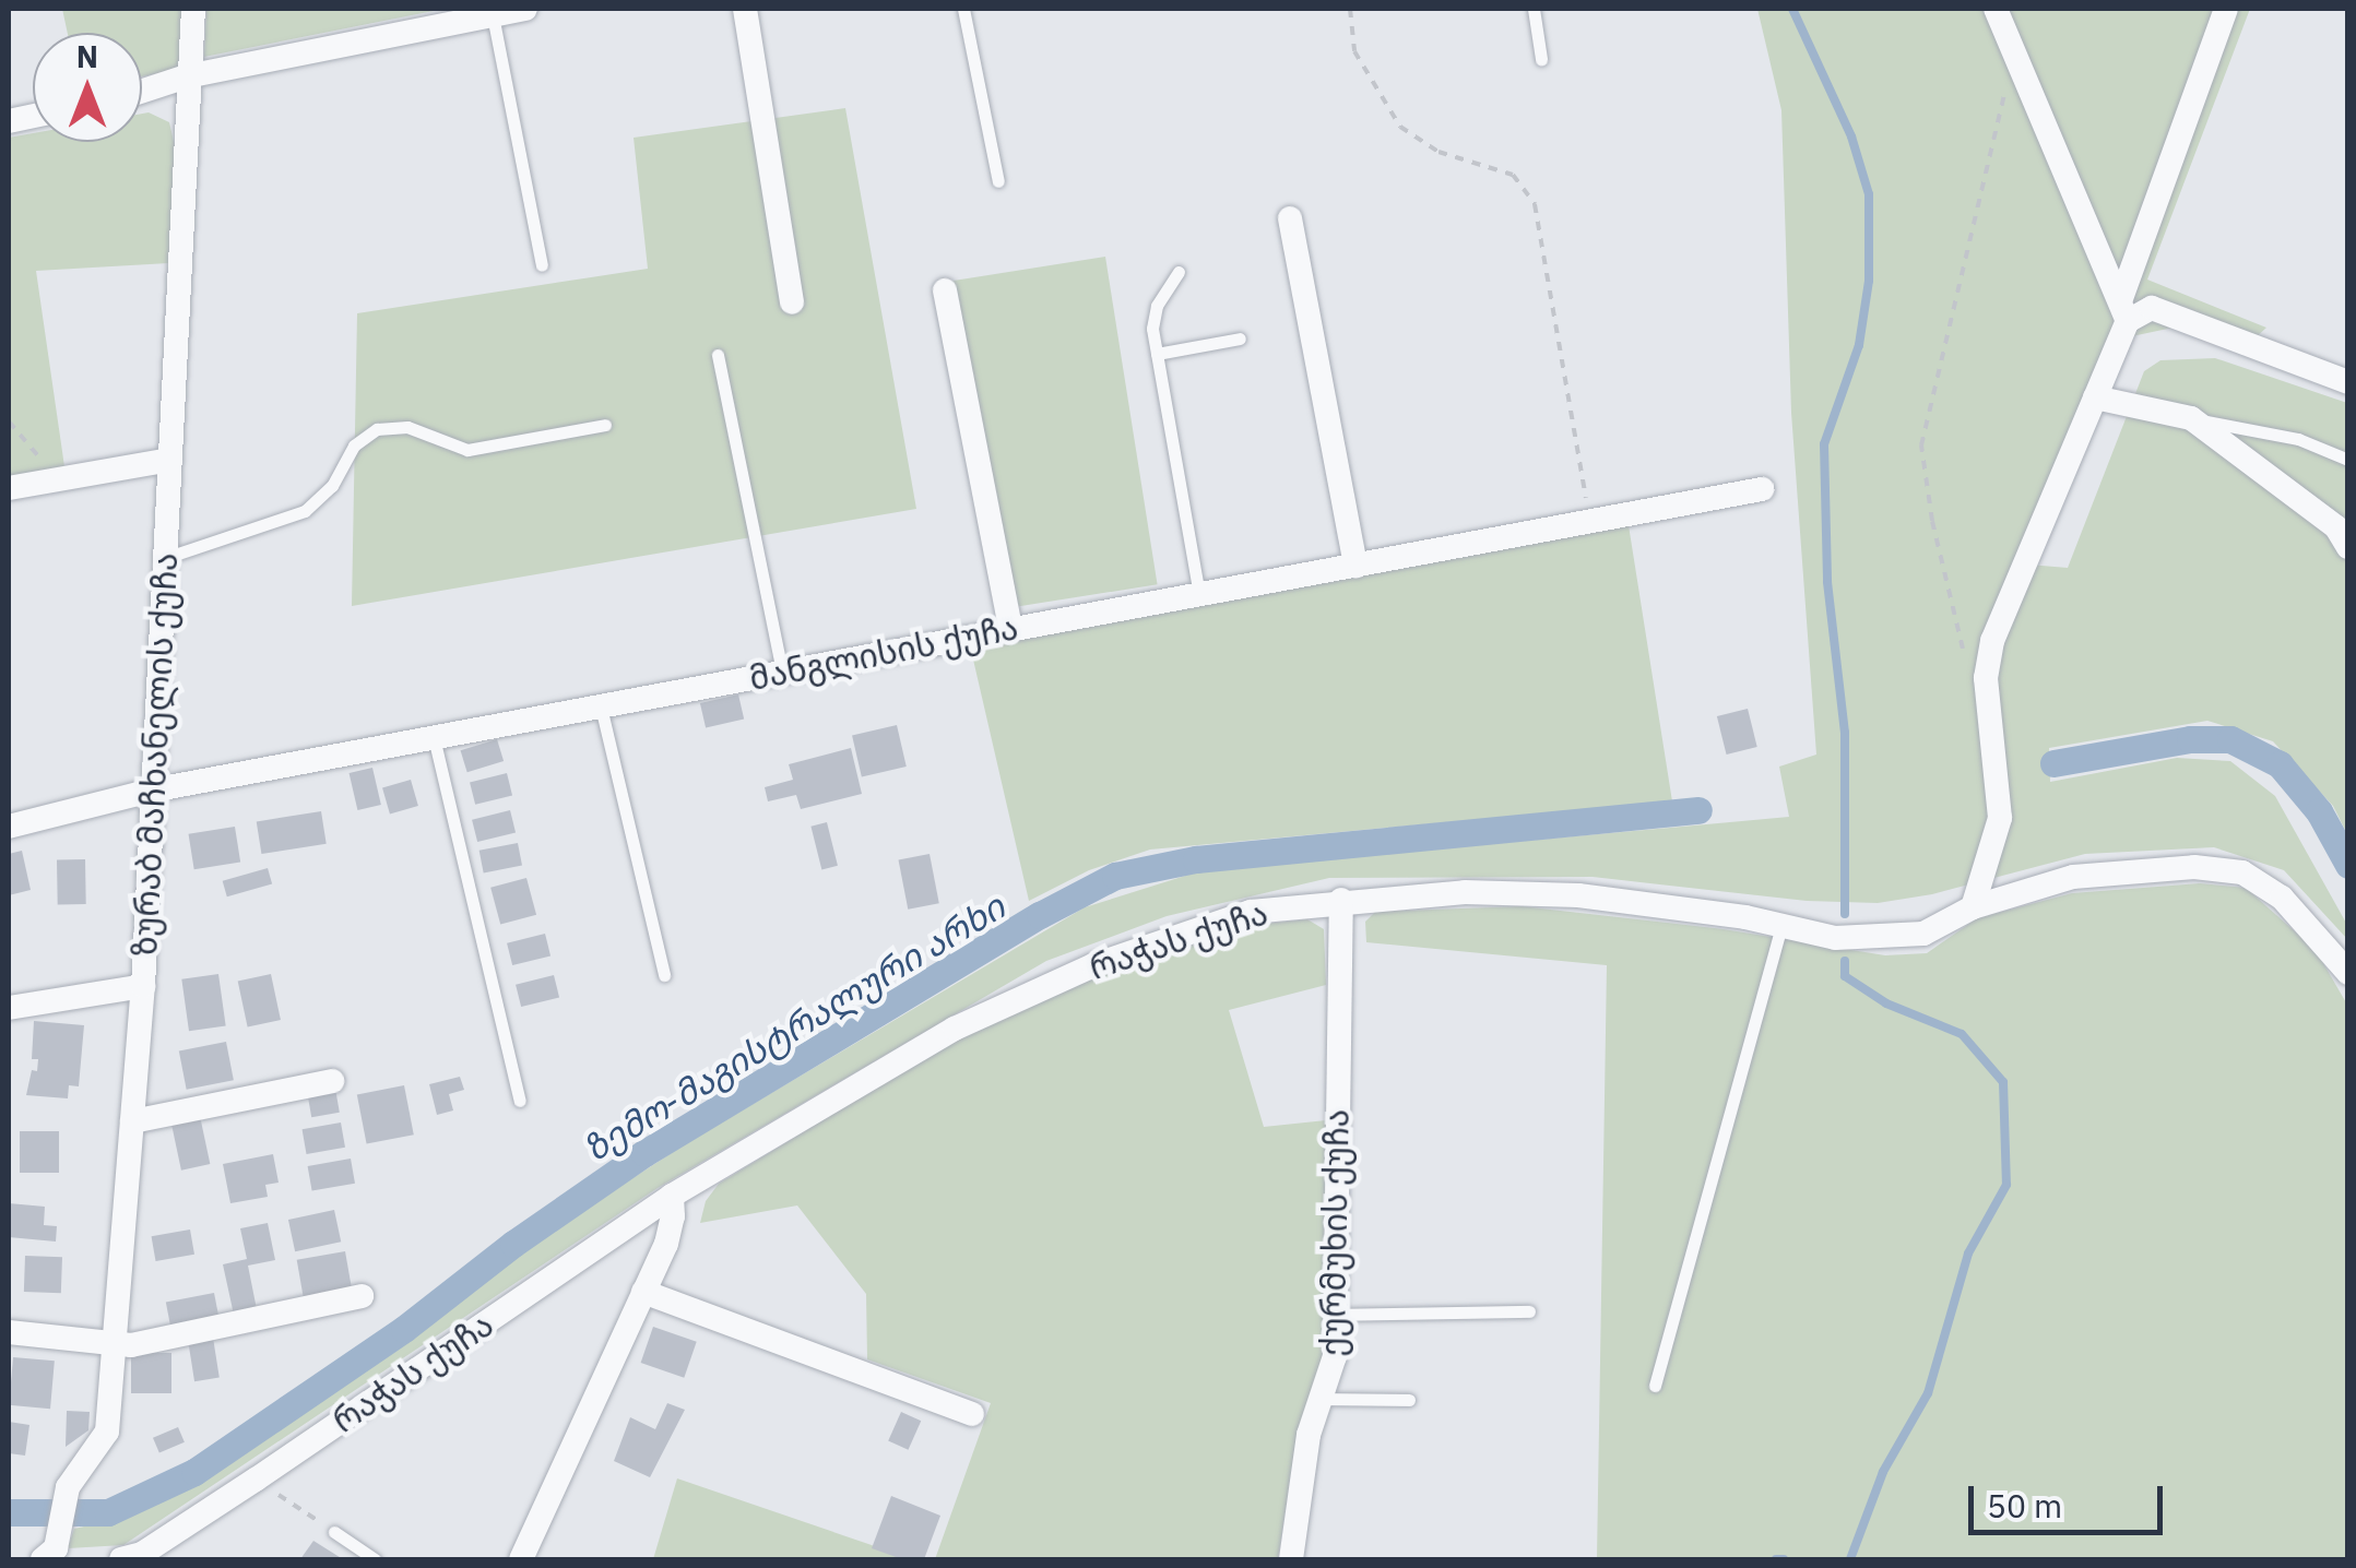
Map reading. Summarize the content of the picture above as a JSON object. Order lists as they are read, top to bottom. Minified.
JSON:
{"streets":{"street":["მანგლისის ქუჩა","ზურაბ მაჩხანელის ქუჩა","რაჭას ქუჩა","ქურმუხის ქუჩა"]},"crossings":[["მანგლისის ქუჩა","ზურაბ მაჩხანელის ქუჩა"],["რაჭას ქუჩა","ქურმუხის ქუჩა"]],"water":["ზემო-მაგისტრალური არხი"],"scale_bar":"50 m","north":"top"}
